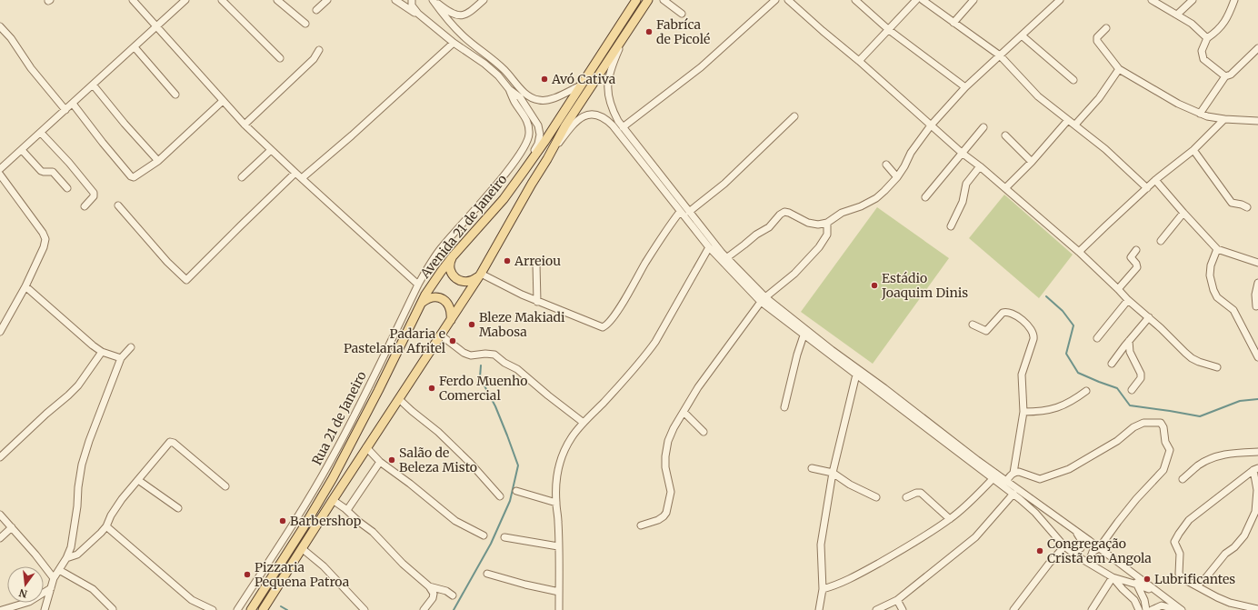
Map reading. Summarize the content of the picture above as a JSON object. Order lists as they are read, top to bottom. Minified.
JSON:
{"streets":{"main road":["Avenida 21 de Janeiro"],"street":["Rua 21 de Janeiro"]},"places":["Fabríca de Picolé","Avó Cativa","Arreiou","Estádio Joaquim Dinis","Bleze Makiadi Mabosa","Padaria e Pastelaria Afritel","Ferdo Muenho Comercial","Salão de Beleza Misto","Barbershop","Congregação Cristã em Angola","Pizzaria Pequena Patroa","Lubrificantes"],"north":"bottom"}
